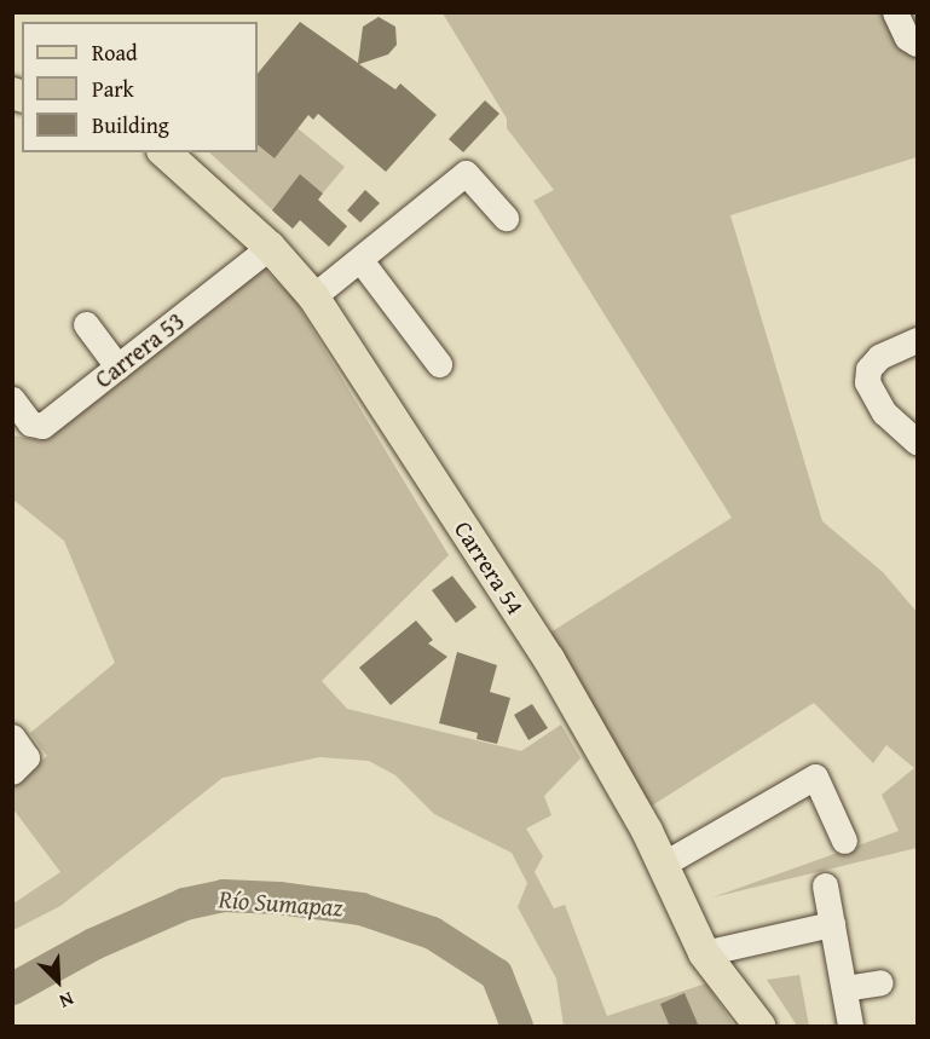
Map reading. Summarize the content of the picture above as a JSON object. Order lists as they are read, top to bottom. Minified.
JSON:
{"streets":{"main road":["Carrera 54"],"street":["Carrera 53"]},"crossings":[["Carrera 53","Carrera 54"]],"water":["Río Sumapaz"],"legend":["Road","Park","Building"],"north":"bottom right"}
